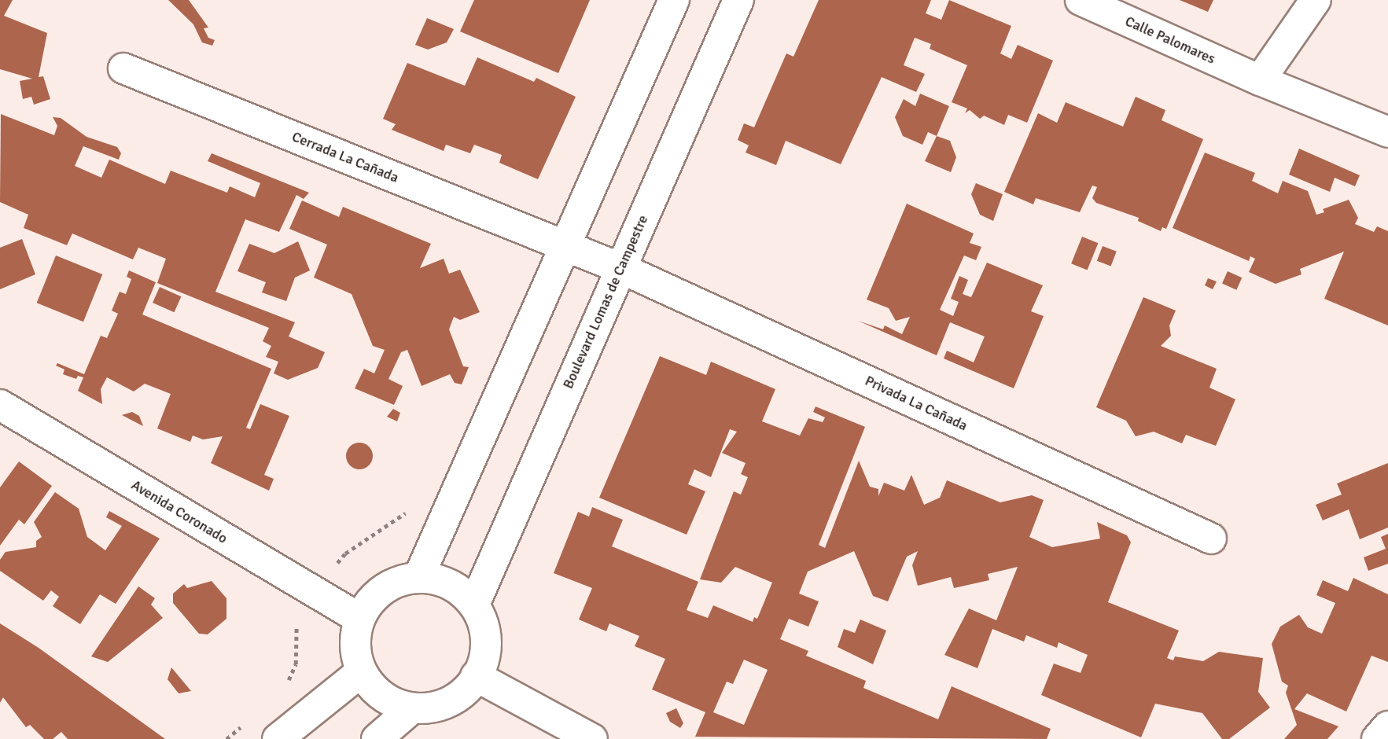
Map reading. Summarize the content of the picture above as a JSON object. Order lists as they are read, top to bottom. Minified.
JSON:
{"streets":{"street":["Calle Palomares","Cerrada La Cañada","Boulevard Lomas de Campestre","Privada La Cañada","Avenida Coronado"]},"crossings":[["Cerrada La Cañada","Boulevard Lomas de Campestre"],["Cerrada La Cañada","Privada La Cañada"],["Boulevard Lomas de Campestre","Privada La Cañada"],["Boulevard Lomas de Campestre","Avenida Coronado"]]}
